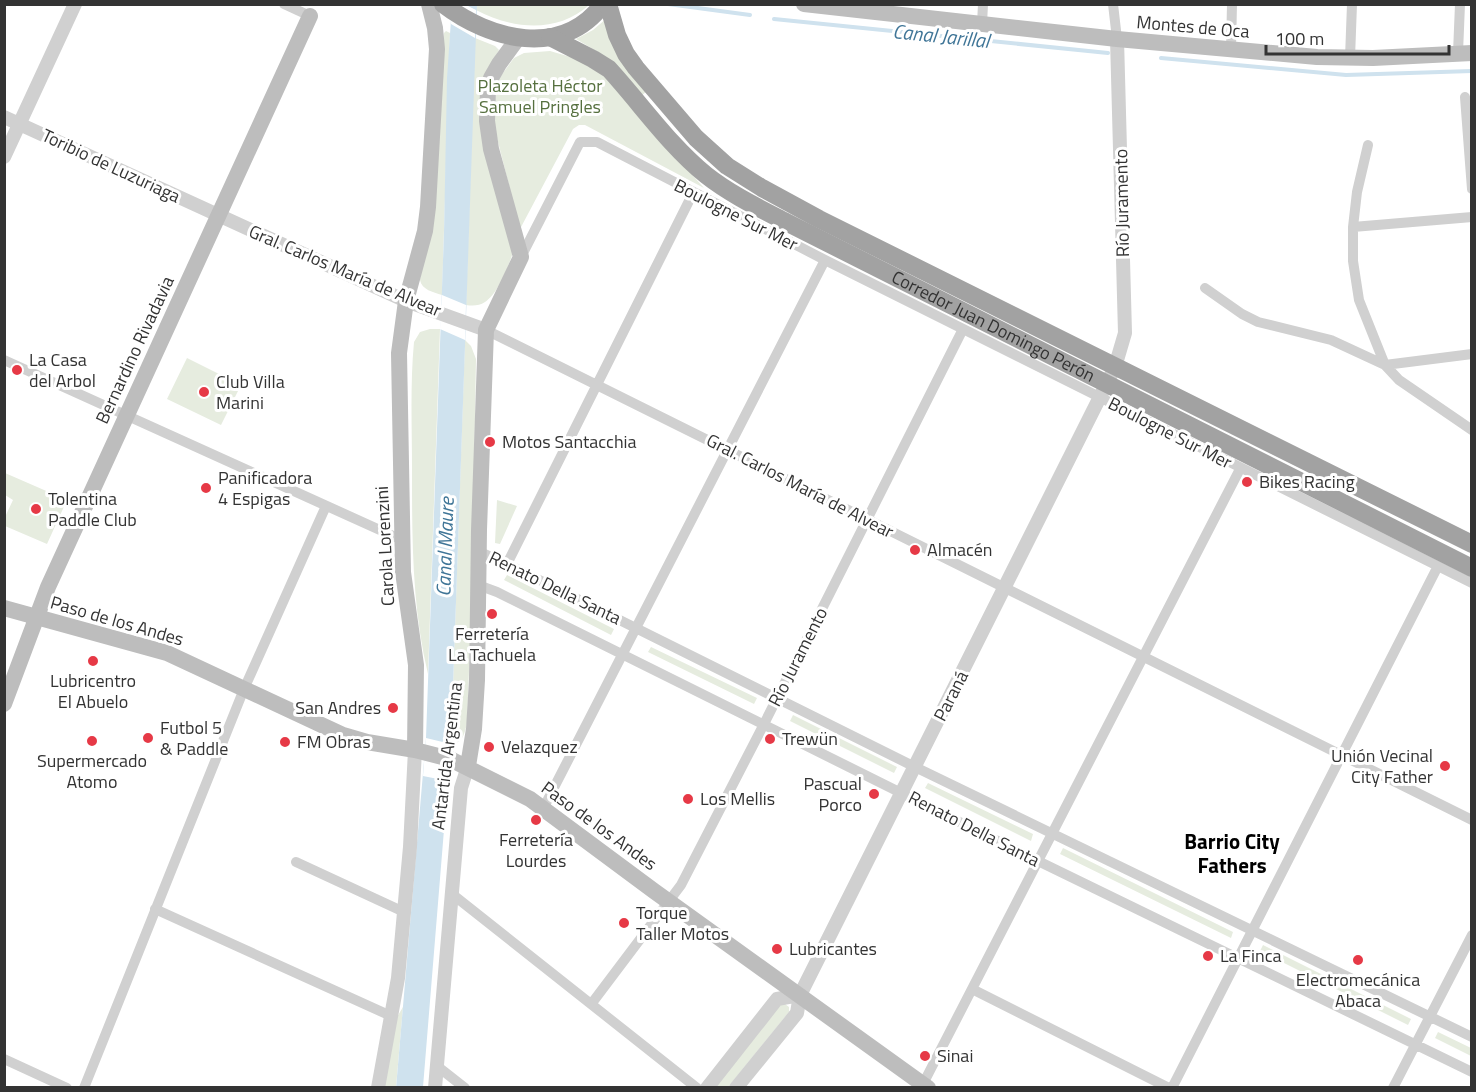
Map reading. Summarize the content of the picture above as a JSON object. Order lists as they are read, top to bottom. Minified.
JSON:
{"streets":{"highway":["Corredor Juan Domingo Perón"],"main road":["Montes de Oca","Bernardino Rivadavia","Carola Lorenzini","Paso de los Andes","Antartida Argentina"],"street":["Toribio de Luzuriaga","Río Juramento","Boulogne Sur Mer","Gral. Carlos María de Alvear","Renato Della Santa","Paraná"]},"crossings":[["Montes de Oca","Río Juramento"],["Toribio de Luzuriaga","Gral. Carlos María de Alvear"],["Toribio de Luzuriaga","Bernardino Rivadavia"],["Río Juramento","Boulogne Sur Mer"],["Río Juramento","Gral. Carlos María de Alvear"],["Río Juramento","Corredor Juan Domingo Perón"],["Río Juramento","Renato Della Santa"],["Río Juramento","Paso de los Andes"],["Río Juramento","Paraná"],["Boulogne Sur Mer","Corredor Juan Domingo Perón"],["Boulogne Sur Mer","Paraná"],["Boulogne Sur Mer","Antartida Argentina"],["Gral. Carlos María de Alvear","Bernardino Rivadavia"],["Gral. Carlos María de Alvear","Carola Lorenzini"],["Gral. Carlos María de Alvear","Paraná"],["Gral. Carlos María de Alvear","Antartida Argentina"],["Corredor Juan Domingo Perón","Paraná"],["Bernardino Rivadavia","Paso de los Andes"],["Carola Lorenzini","Paso de los Andes"],["Renato Della Santa","Paraná"],["Renato Della Santa","Antartida Argentina"],["Paso de los Andes","Paraná"],["Paso de los Andes","Antartida Argentina"]],"districts":["Barrio City Fathers"],"water":["Canal Jarillal","Canal Maure"],"parks":["Plazoleta Héctor Samuel Pringles"],"places":["La Casa del Arbol","Club Villa Marini","Motos Santacchia","Bikes Racing","Panificadora 4 Espigas","Tolentina Paddle Club","Almacén","Ferretería La Tachuela","Lubricentro El Abuelo","San Andres","Futbol 5 & Paddle","Trewün","Supermercado Atomo","FM Obras","Velazquez","Unión Vecinal City Father","Pascual Porco","Los Mellis","Ferretería Lourdes","Torque Taller Motos","Lubricantes","La Finca","Electromecánica Abaca","Sinai"],"scale_bar":"100 m"}
